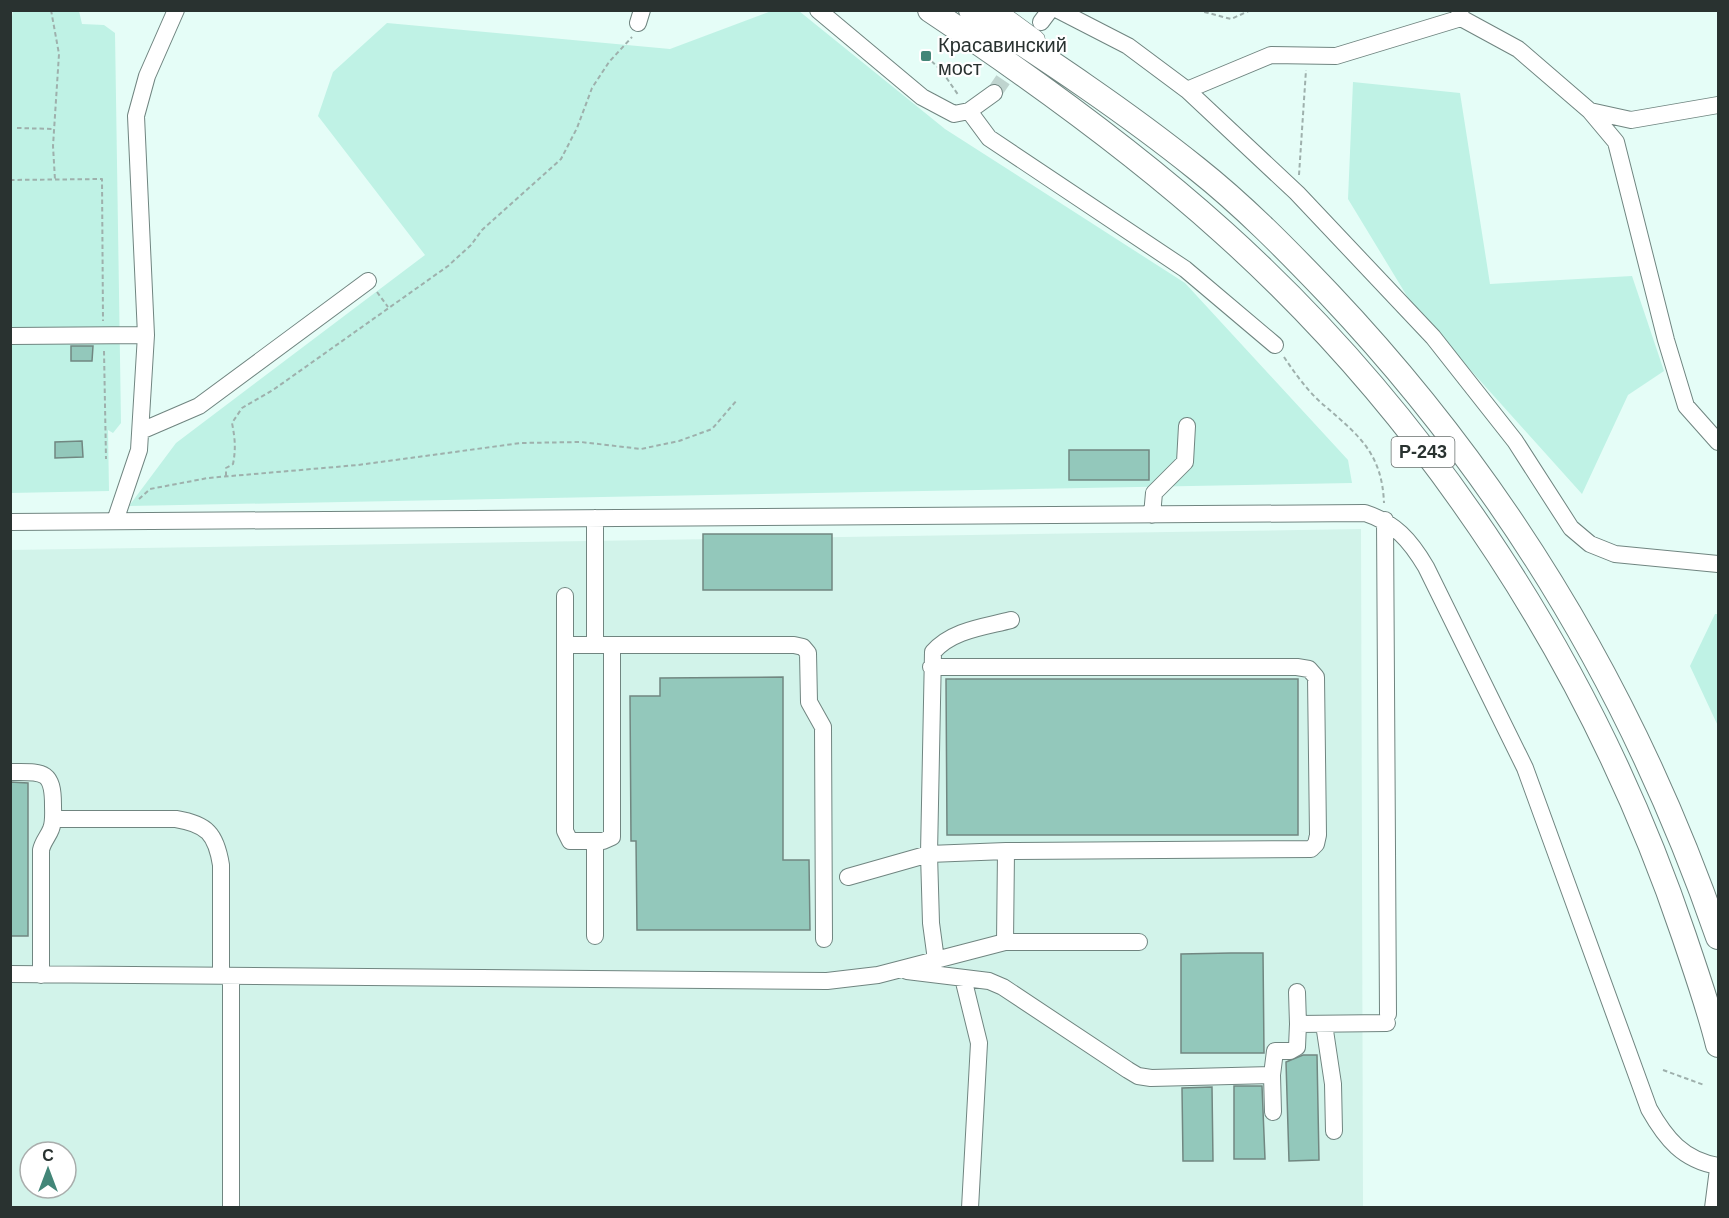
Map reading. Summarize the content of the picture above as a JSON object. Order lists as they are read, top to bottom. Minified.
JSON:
{"streets":{"highway":["Р-243"]},"places":{"transit":["Красавинский мост"]},"north":"top"}
